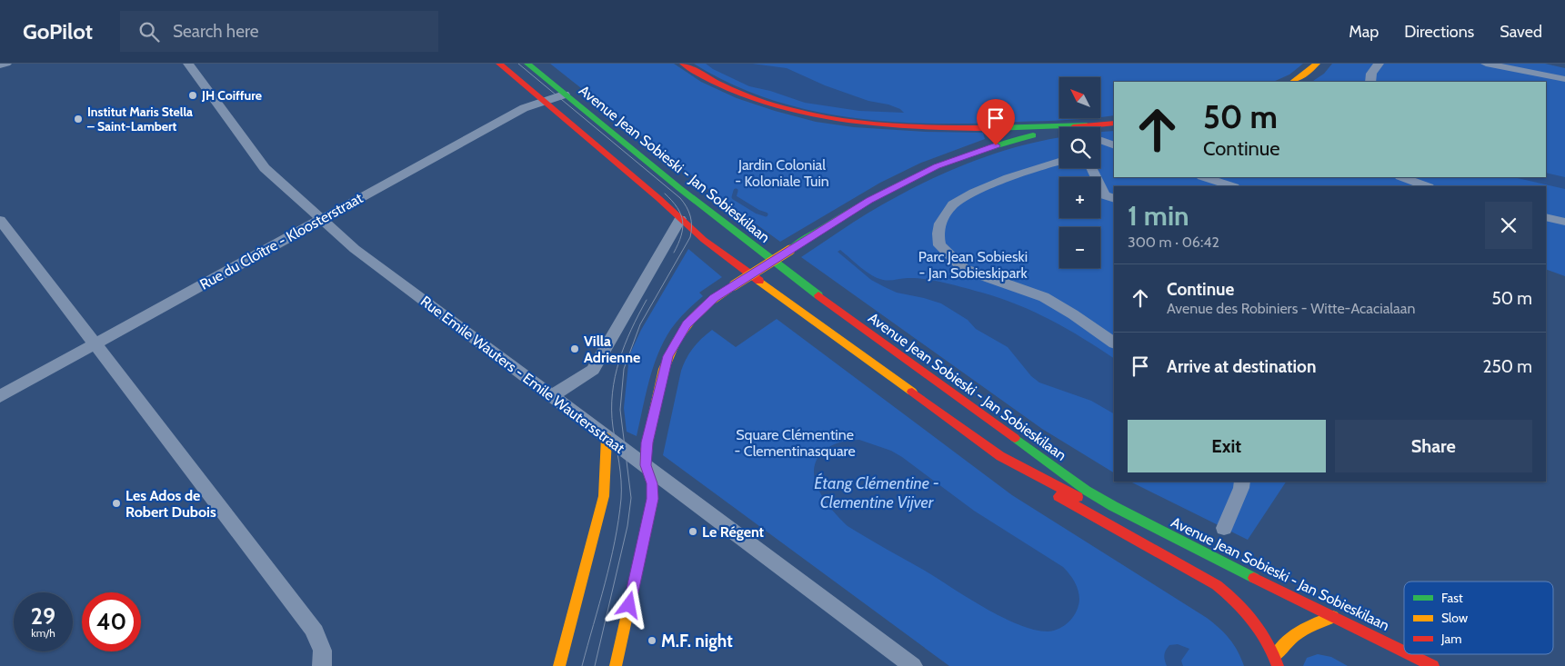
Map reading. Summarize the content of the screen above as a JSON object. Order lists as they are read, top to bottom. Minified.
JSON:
{"streets":{"street":["Avenue Jean Sobieski - Jan Sobieskilaan","Rue du Cloître - Kloosterstraat","Rue Emile Wauters - Emile Wautersstraat"]},"crossings":[["Avenue Jean Sobieski - Jan Sobieskilaan","Rue du Cloître - Kloosterstraat"],["Rue du Cloître - Kloosterstraat","Rue Emile Wauters - Emile Wautersstraat"]],"water":["Étang Clémentine - Clementine Vijver"],"parks":["Jardin Colonial - Koloniale Tuin","Parc Jean Sobieski - Jan Sobieskipark","Square Clémentine - Clementinasquare"],"places":["JH Coiffure","Institut Maris Stella – Saint-Lambert","Villa Adrienne","Les Ados de Robert Dubois","Le Régent","M.F. night"],"legend":["Fast","Slow","Jam"],"north":"top left","page":{"header":"GoPilot","search":"Search here","nav":["Map","Directions","Saved"],"map_buttons":["+","−"],"turn":["50 m","Continue"],"heading":["1 min","300 m · 06:42"],"list":[{"name":"Continue","note":"Avenue des Robiniers - Witte-Acacialaan","value":"50 m"},{"name":"Arrive at destination","value":"250 m"}],"buttons":["Exit","Share"],"speed":"29 km/h","limit":"40"}}
